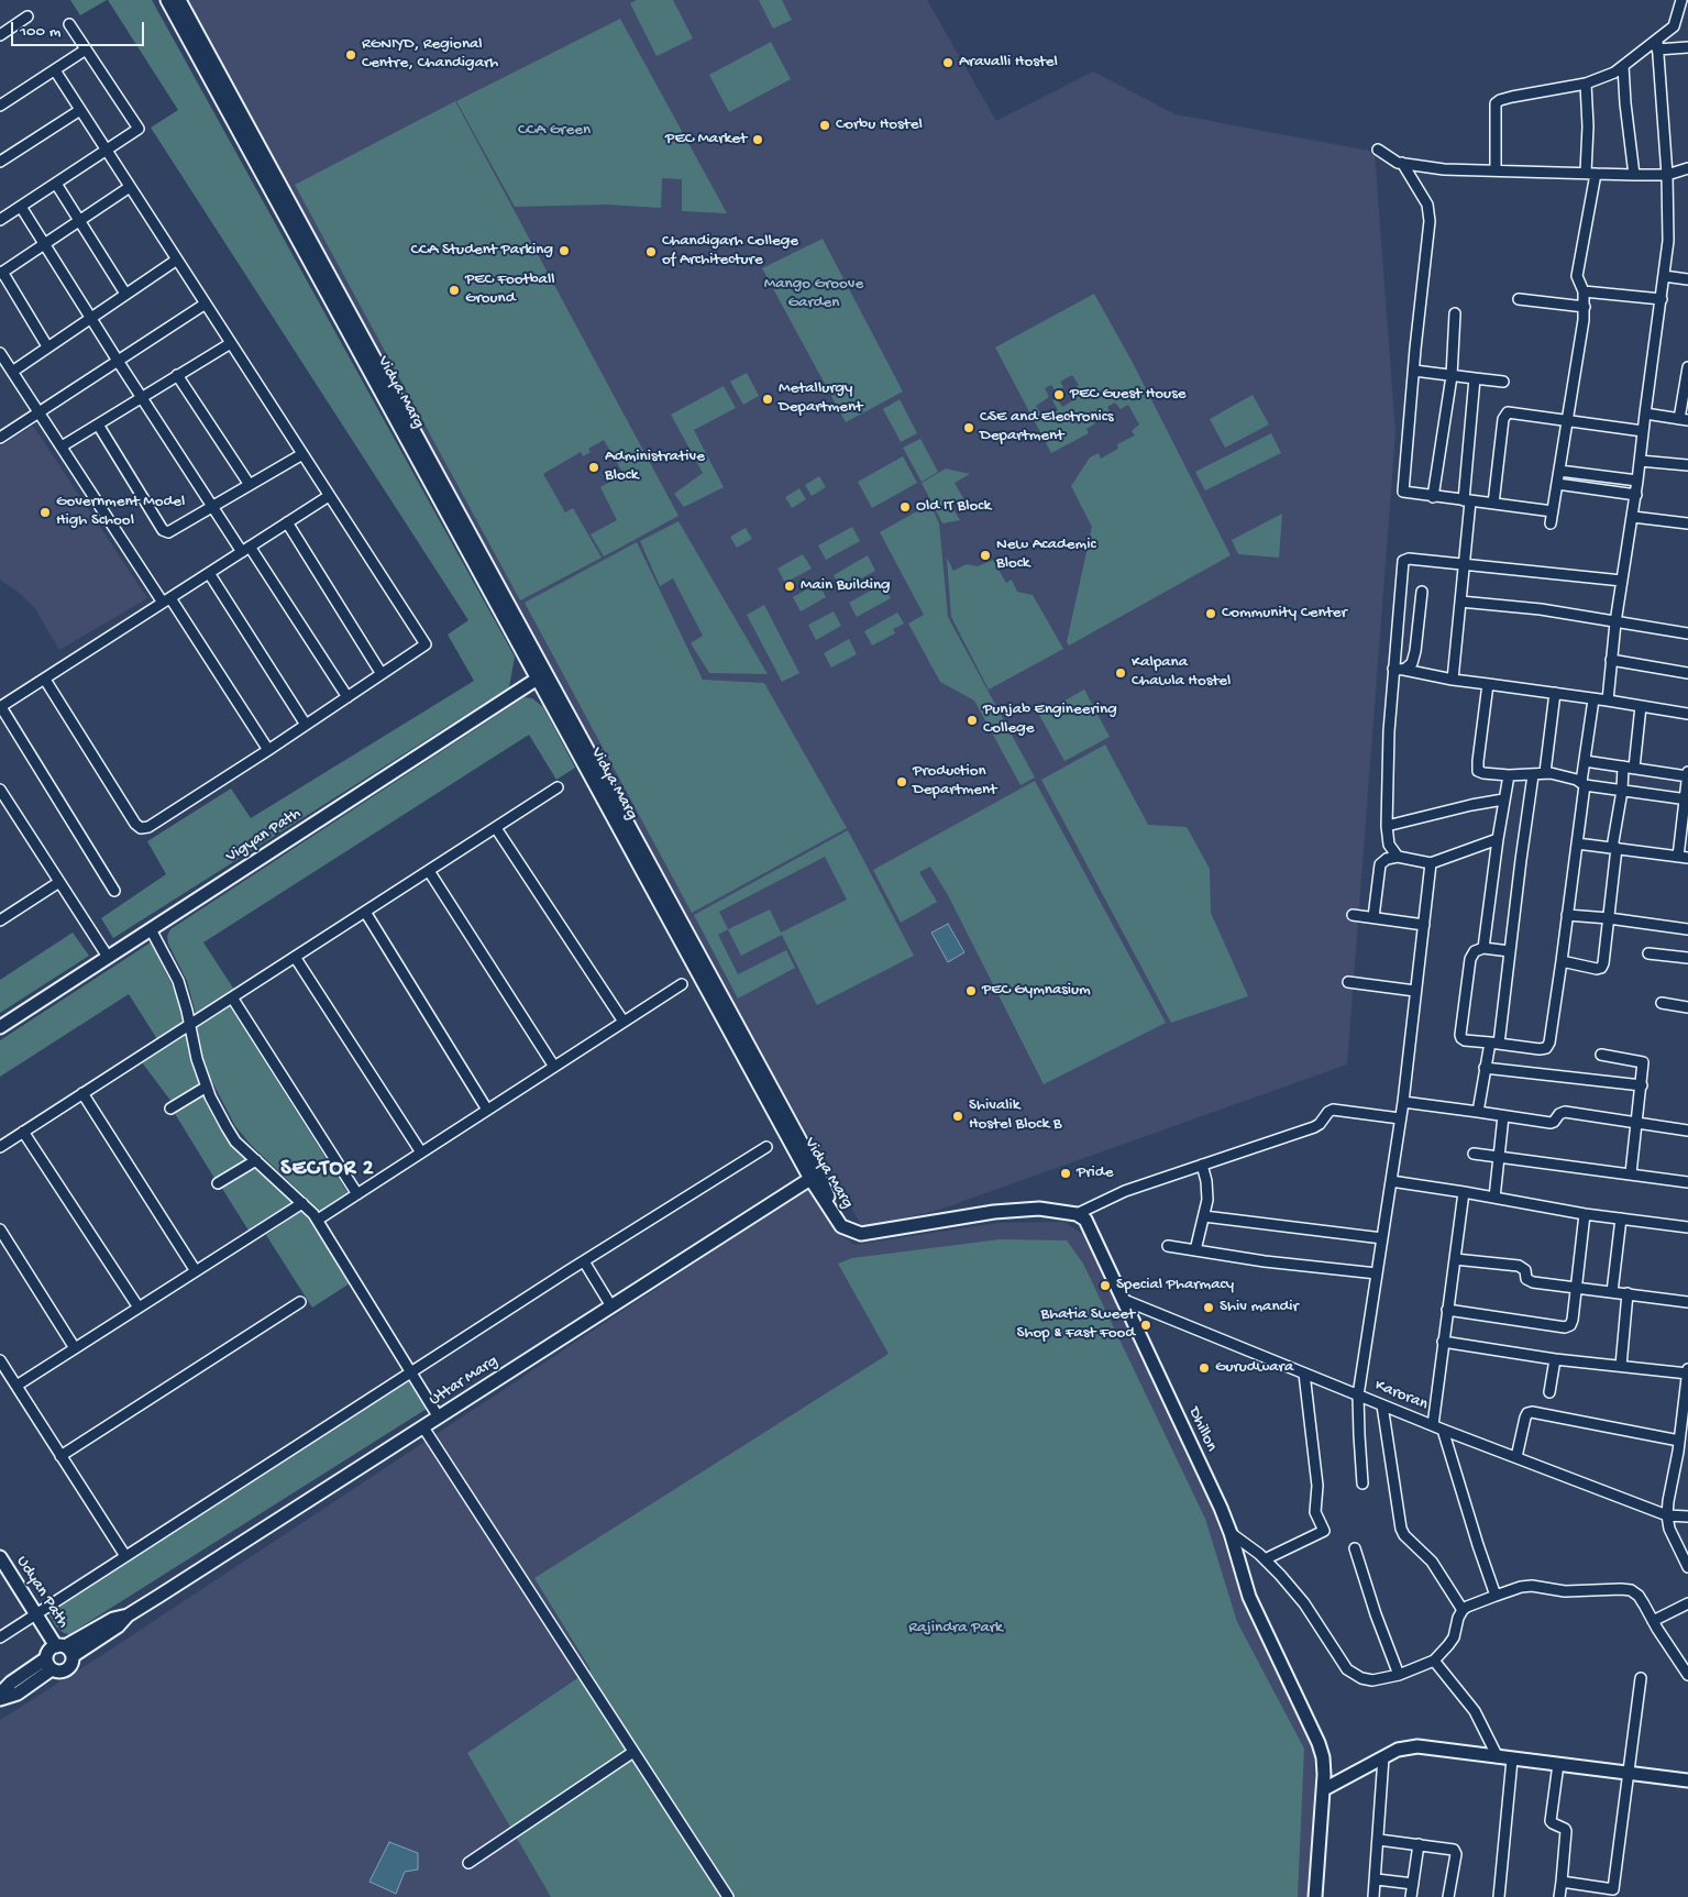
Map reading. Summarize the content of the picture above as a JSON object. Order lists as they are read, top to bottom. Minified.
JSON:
{"streets":{"main road":["Vidya Marg","Vigyan Path","Uttar Marg","Dhillon","Udyan Path"],"street":["Karoran"]},"crossings":[["Vidya Marg","Vigyan Path"],["Vidya Marg","Uttar Marg"],["Vidya Marg","Dhillon"],["Uttar Marg","Udyan Path"],["Karoran","Dhillon"]],"districts":["SECTOR 2"],"parks":["CCA Green","Mango Groove Garden","Rajindra Park"],"places":["RGNIYD, Regional Centre, Chandigarh","Aravalli Hostel","Corbu Hostel","PEC Market","CCA Student Parking","Chandigarh College of Architecture","PEC Football Ground","PEC Guest House","Metallurgy Department","CSE and Electronics Department","Administrative Block","Old IT Block","Government Model High School","New Academic Block","Main Building","Community Center","Kalpana Chawla Hostel","Punjab Engineering College","Production Department","PEC Gymnasium","Shivalik Hostel Block B","Pride","Special Pharmacy","Shiv mandir","Bhatia Sweet Shop & Fast Food","Gurudwara"],"scale_bar":"100 m"}
